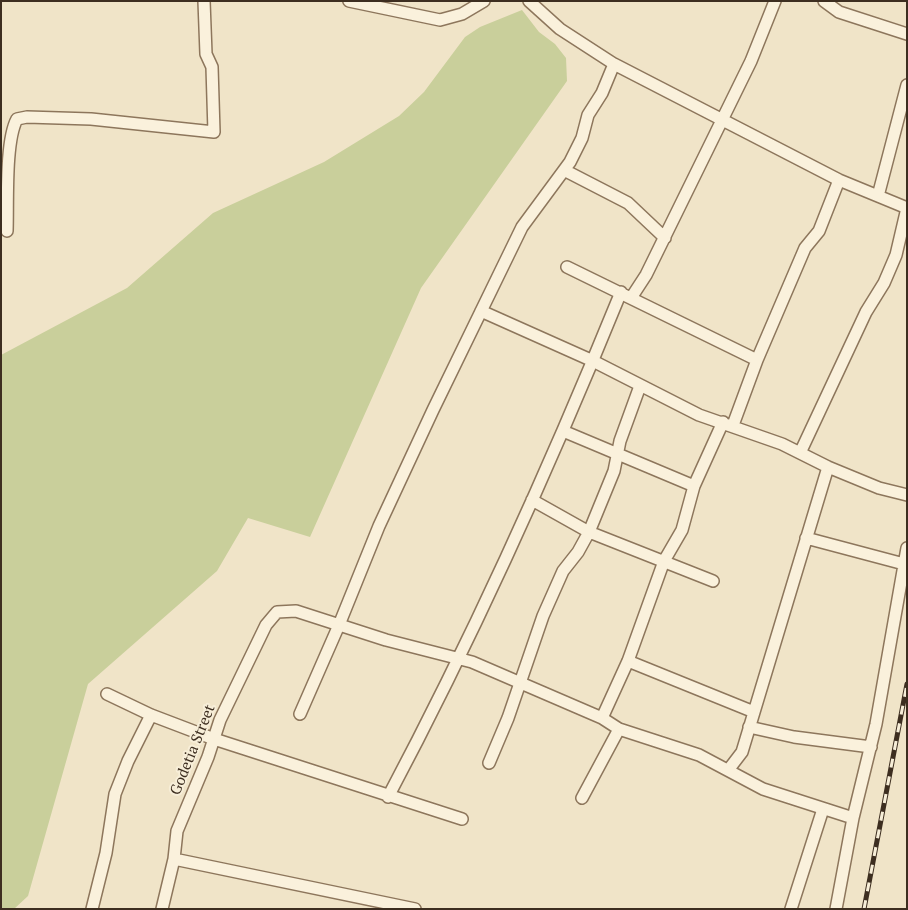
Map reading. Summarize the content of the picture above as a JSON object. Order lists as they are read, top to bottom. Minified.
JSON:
{"streets":{"street":["Godetia Street"]}}
